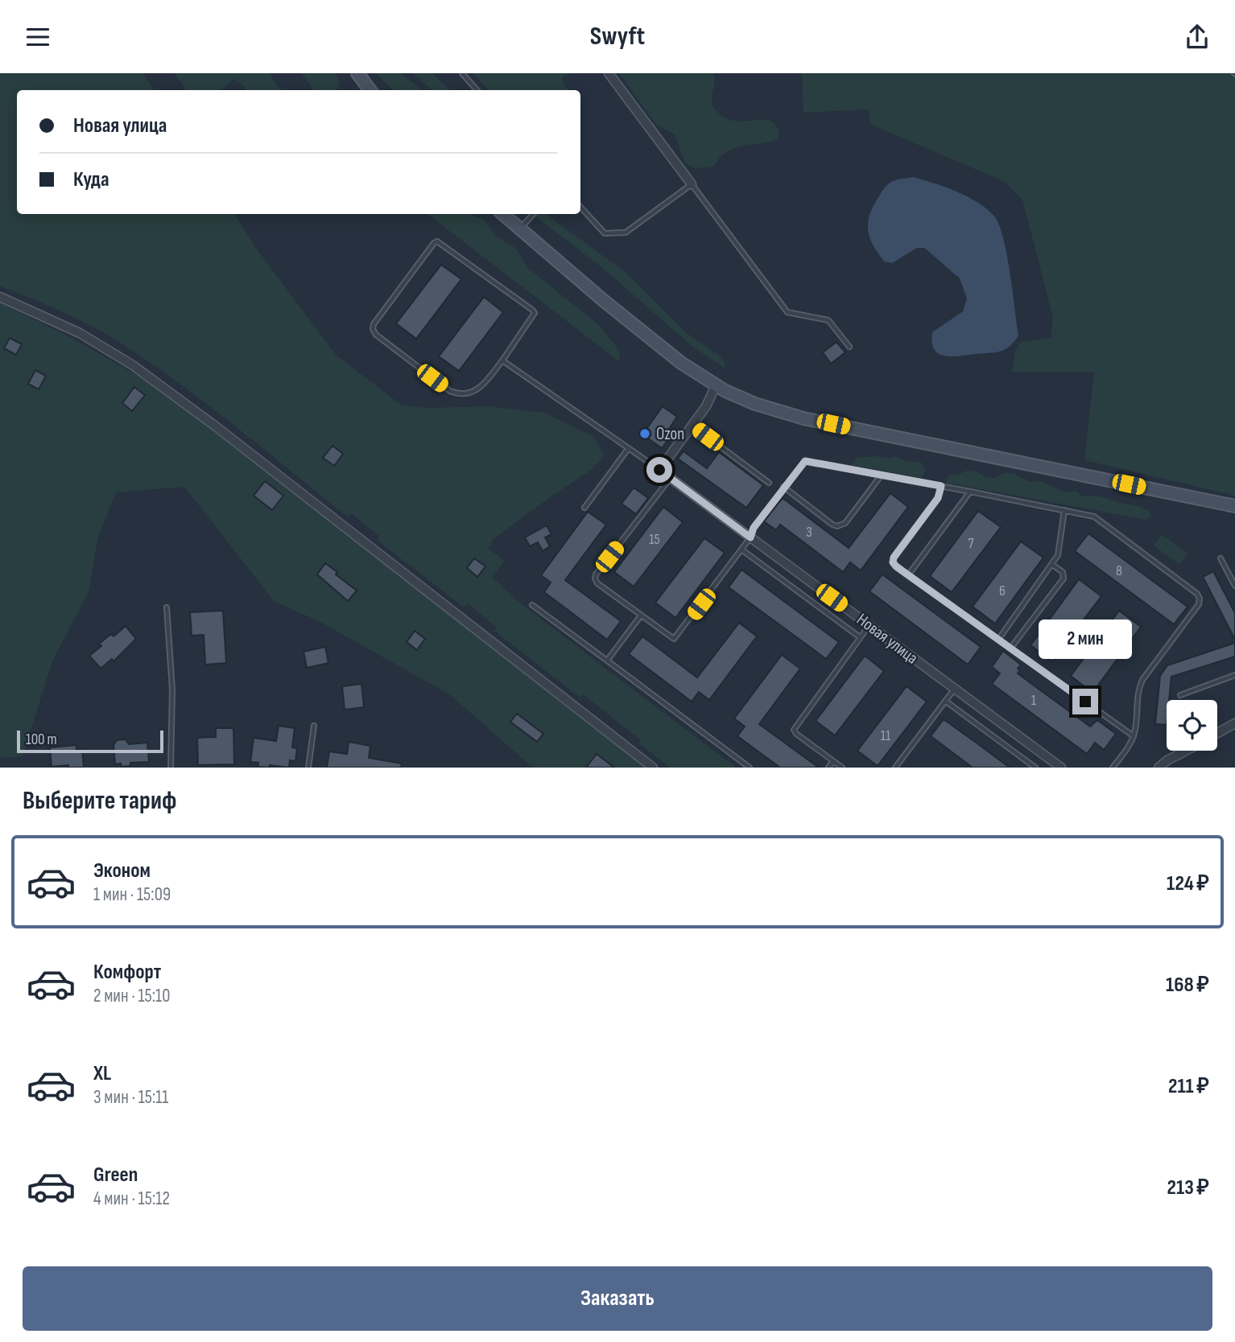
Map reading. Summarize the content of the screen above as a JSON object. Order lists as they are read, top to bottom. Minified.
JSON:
{"streets":{"street":["Новая улица"]},"places":["Ozon"],"house_numbers":["3","15","7","8","6","1","11"],"scale_bar":"100 m","page":{"header":"Swyft","banner":["Новая улица","Куда"],"bubble":"2 мин","scale":"100 m","heading":"Выберите тариф","list":[{"name":"Эконом","note":"1 мин · 15:09","value":"124 ₽"},{"name":"Комфорт","note":"2 мин · 15:10","value":"168 ₽"},{"name":"XL","note":"3 мин · 15:11","value":"211 ₽"},{"name":"Green","note":"4 мин · 15:12","value":"213 ₽"}],"buttons":"Заказать"}}
